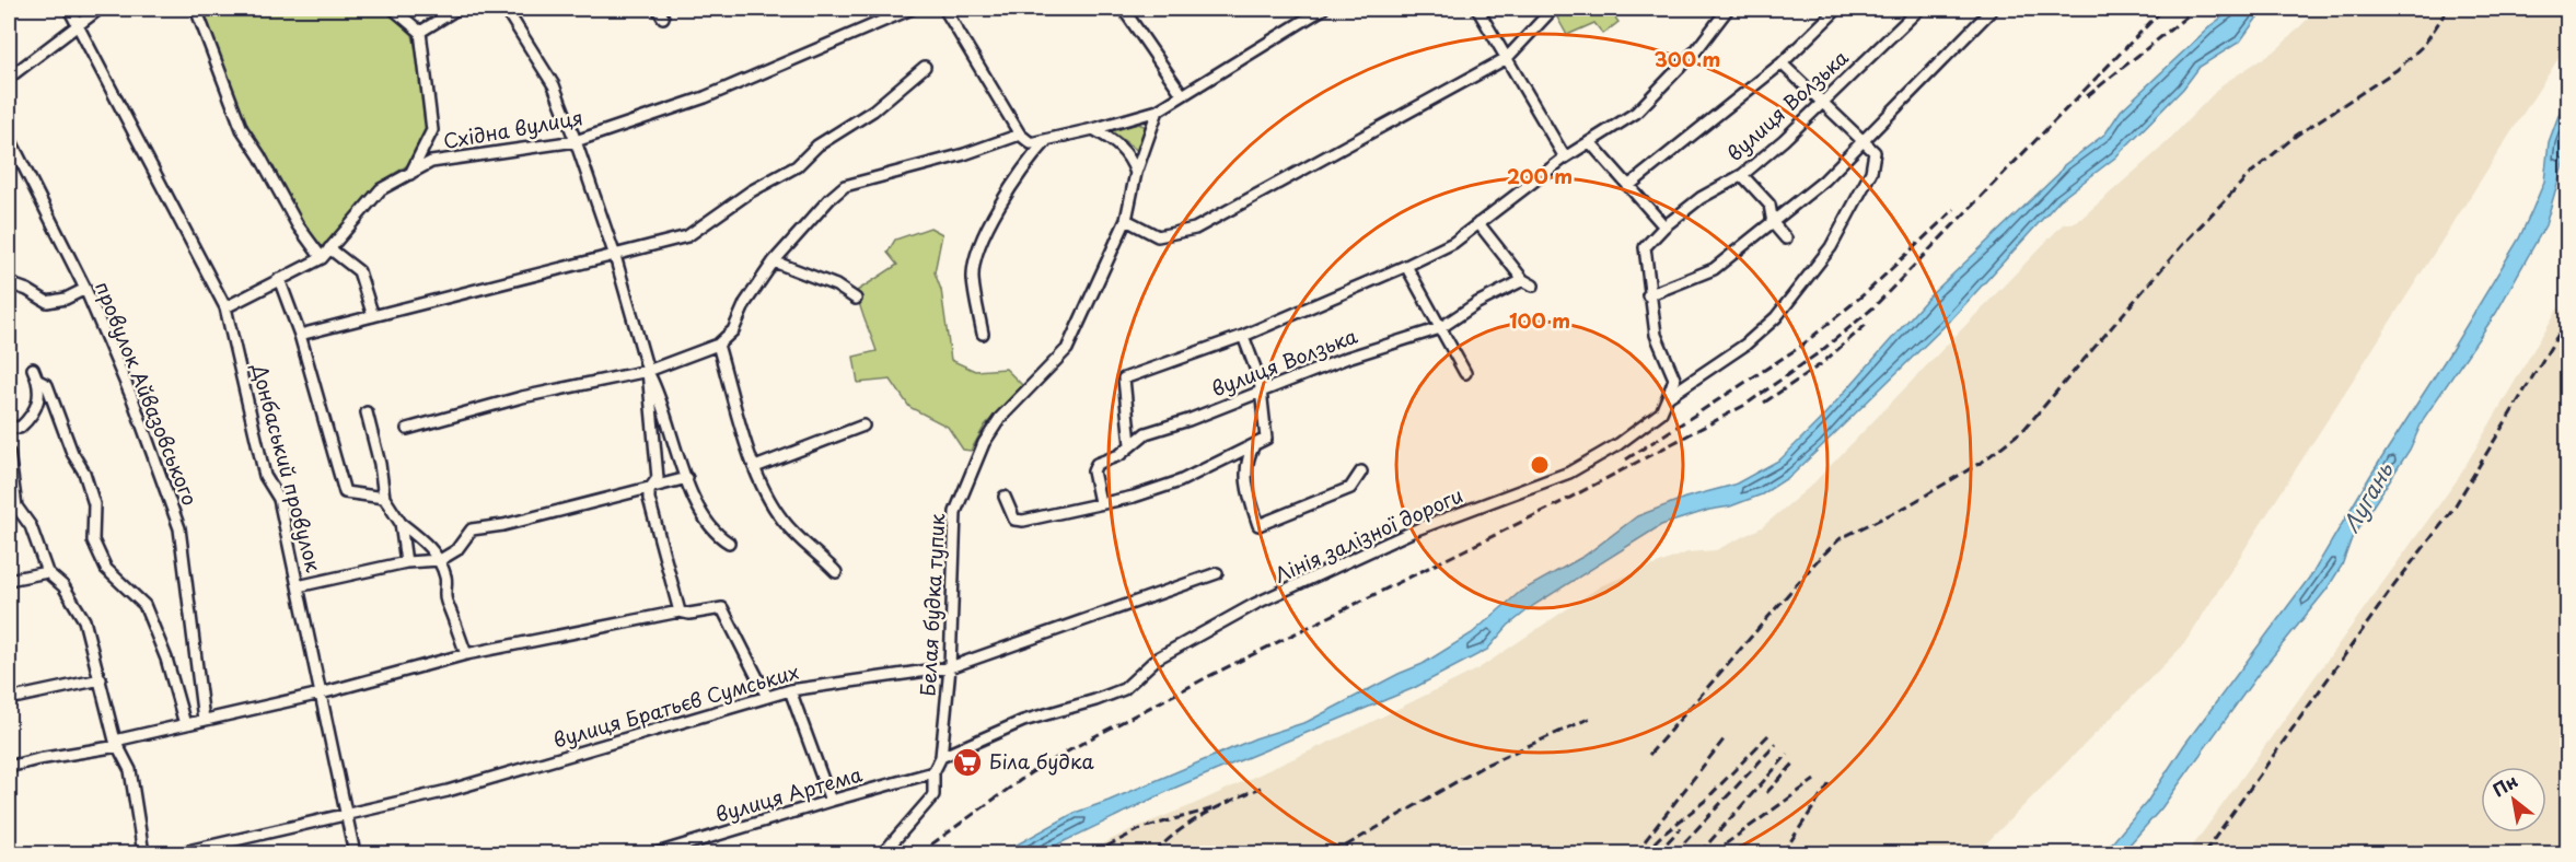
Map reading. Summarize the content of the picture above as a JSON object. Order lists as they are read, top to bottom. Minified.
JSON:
{"streets":{"street":["вулиця Волзька","Східна вулиця","провулок Айвазовського","Донбаський провулок","Лінія залізної дороги","Белая будка тупик","вулиця Братьєв Сумських","вулиця Артема"]},"crossings":[["Східна вулиця","Донбаський провулок"],["Донбаський провулок","вулиця Братьєв Сумських"],["Лінія залізної дороги","Белая будка тупик"],["Белая будка тупик","вулиця Братьєв Сумських"],["Белая будка тупик","вулиця Артема"]],"water":["Лугань"],"places":{"supermarket":["Біла будка"]},"north":"top left","rings":["300 m","200 m","100 m"]}
